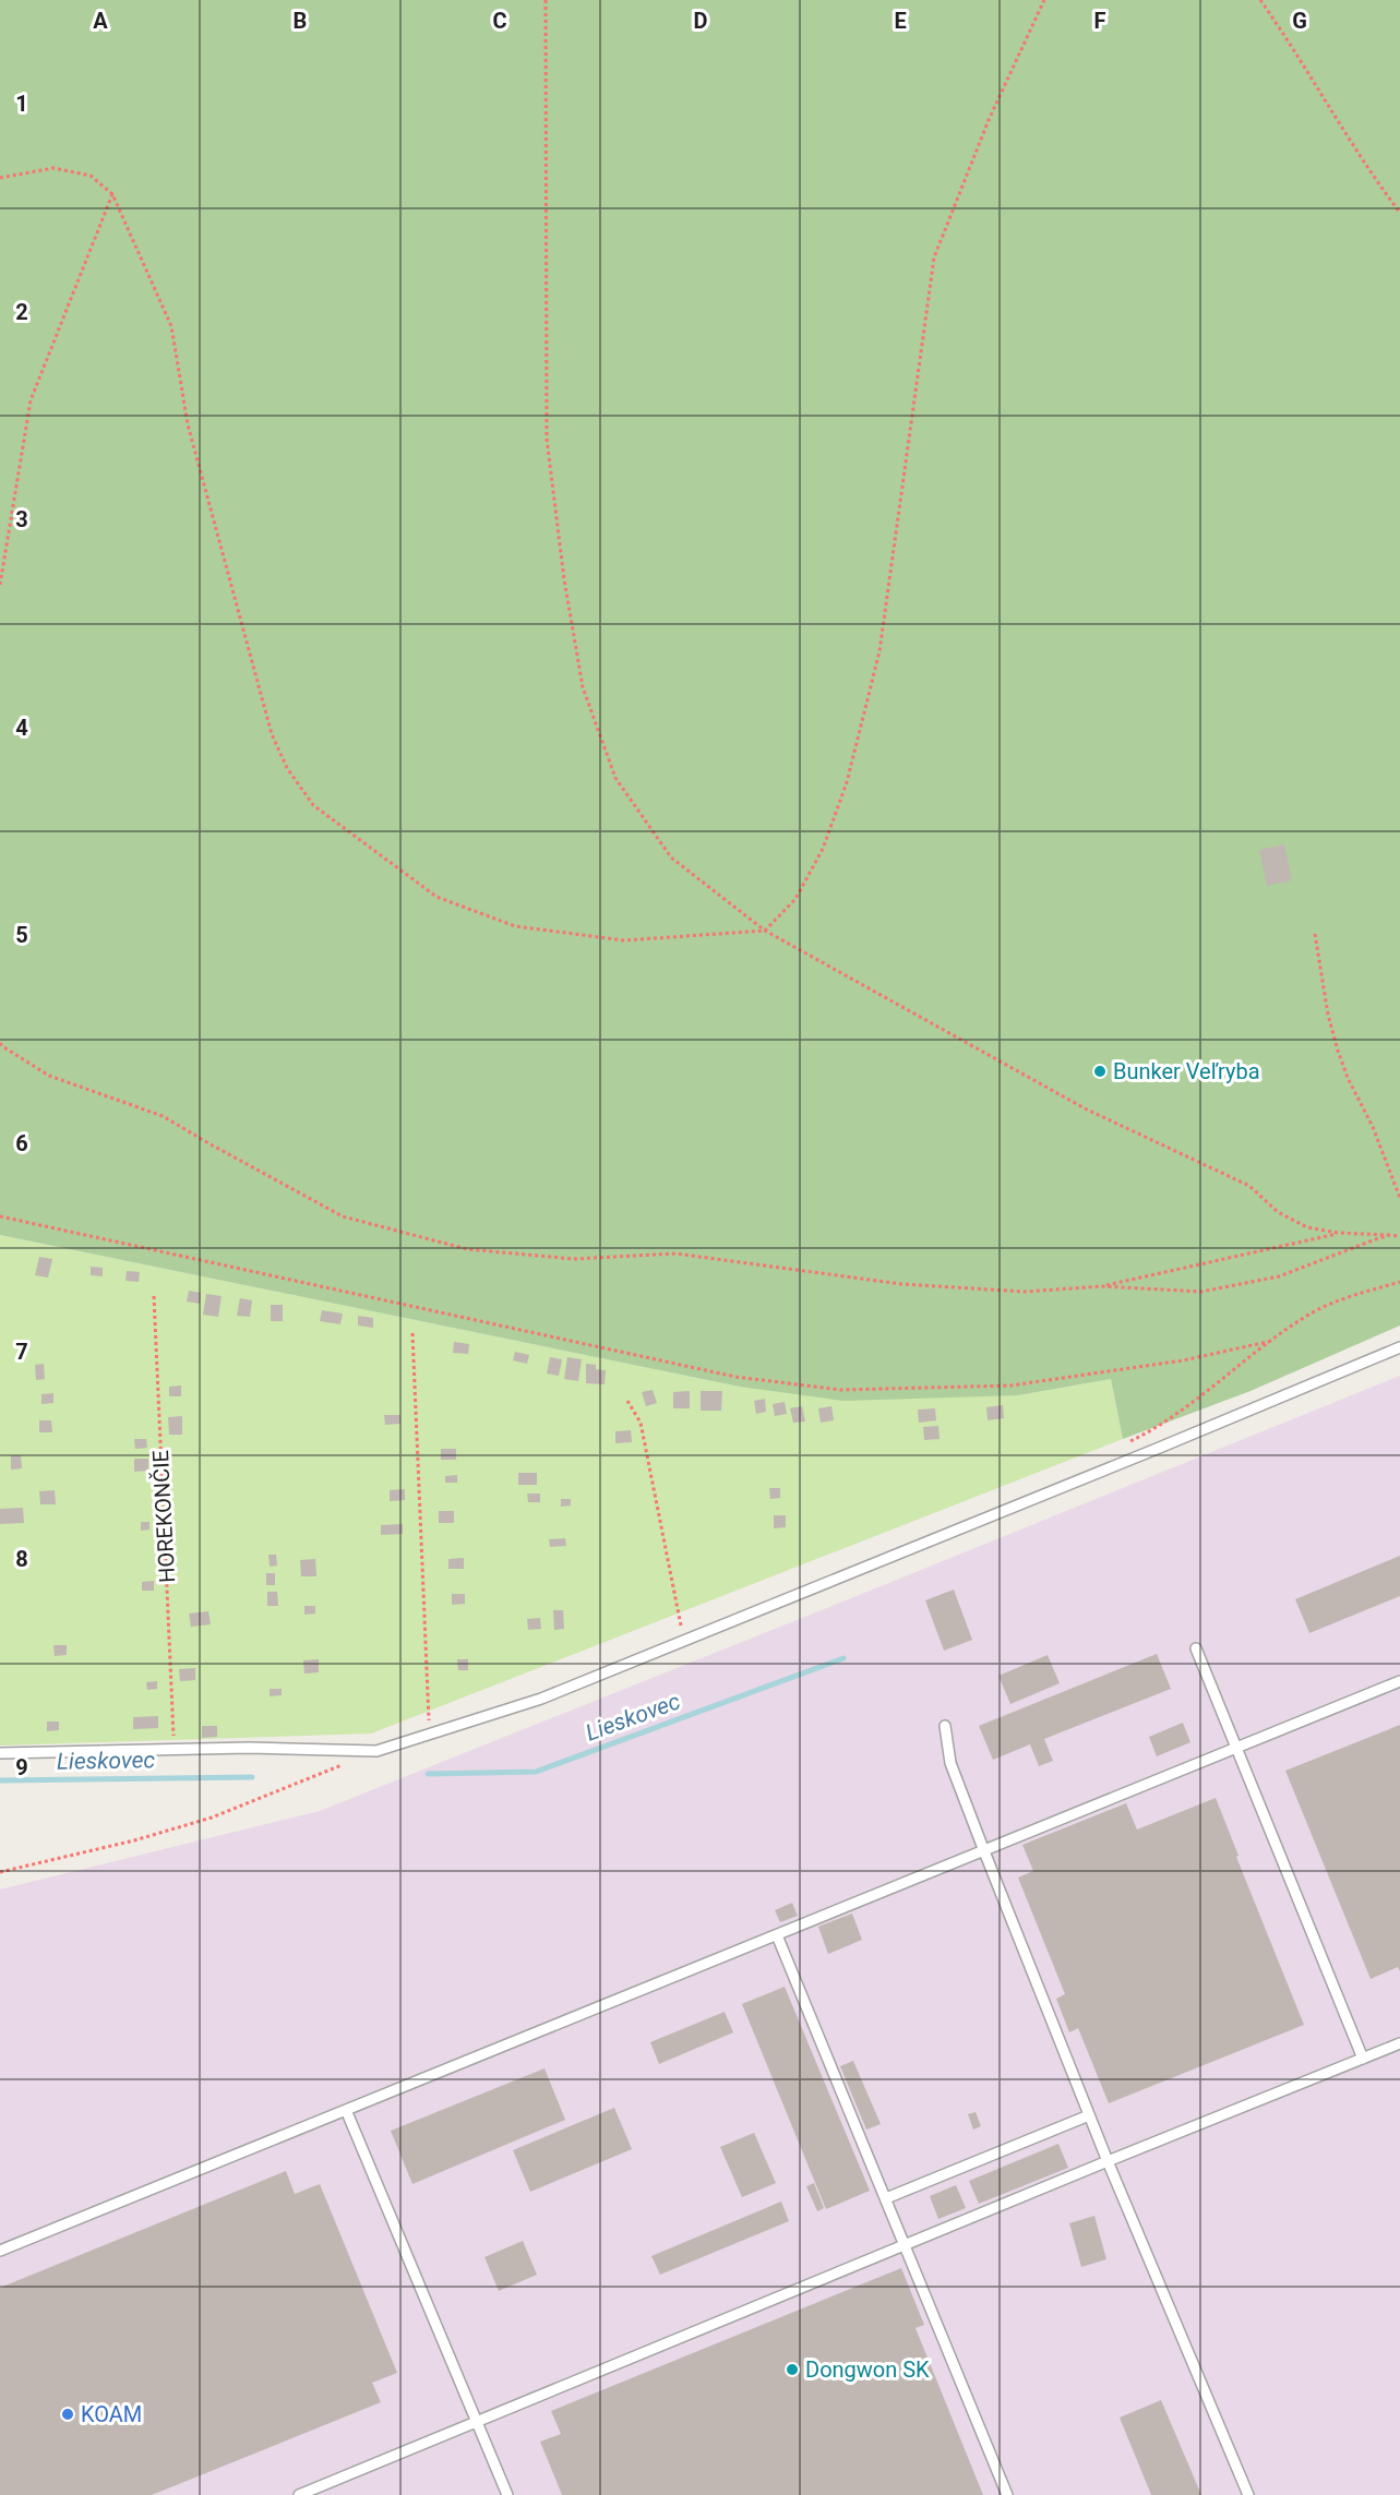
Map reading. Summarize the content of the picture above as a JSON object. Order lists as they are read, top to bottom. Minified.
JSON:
{"streets":{"path":["HOREKONČIE"]},"water":["Lieskovec"],"places":["Bunker Veľryba","Dongwon SK","KOAM"],"grid":{"columns":["A","B","C","D","E","F","G"],"rows":["1","2","3","4","5","6","7","8","9"]}}
